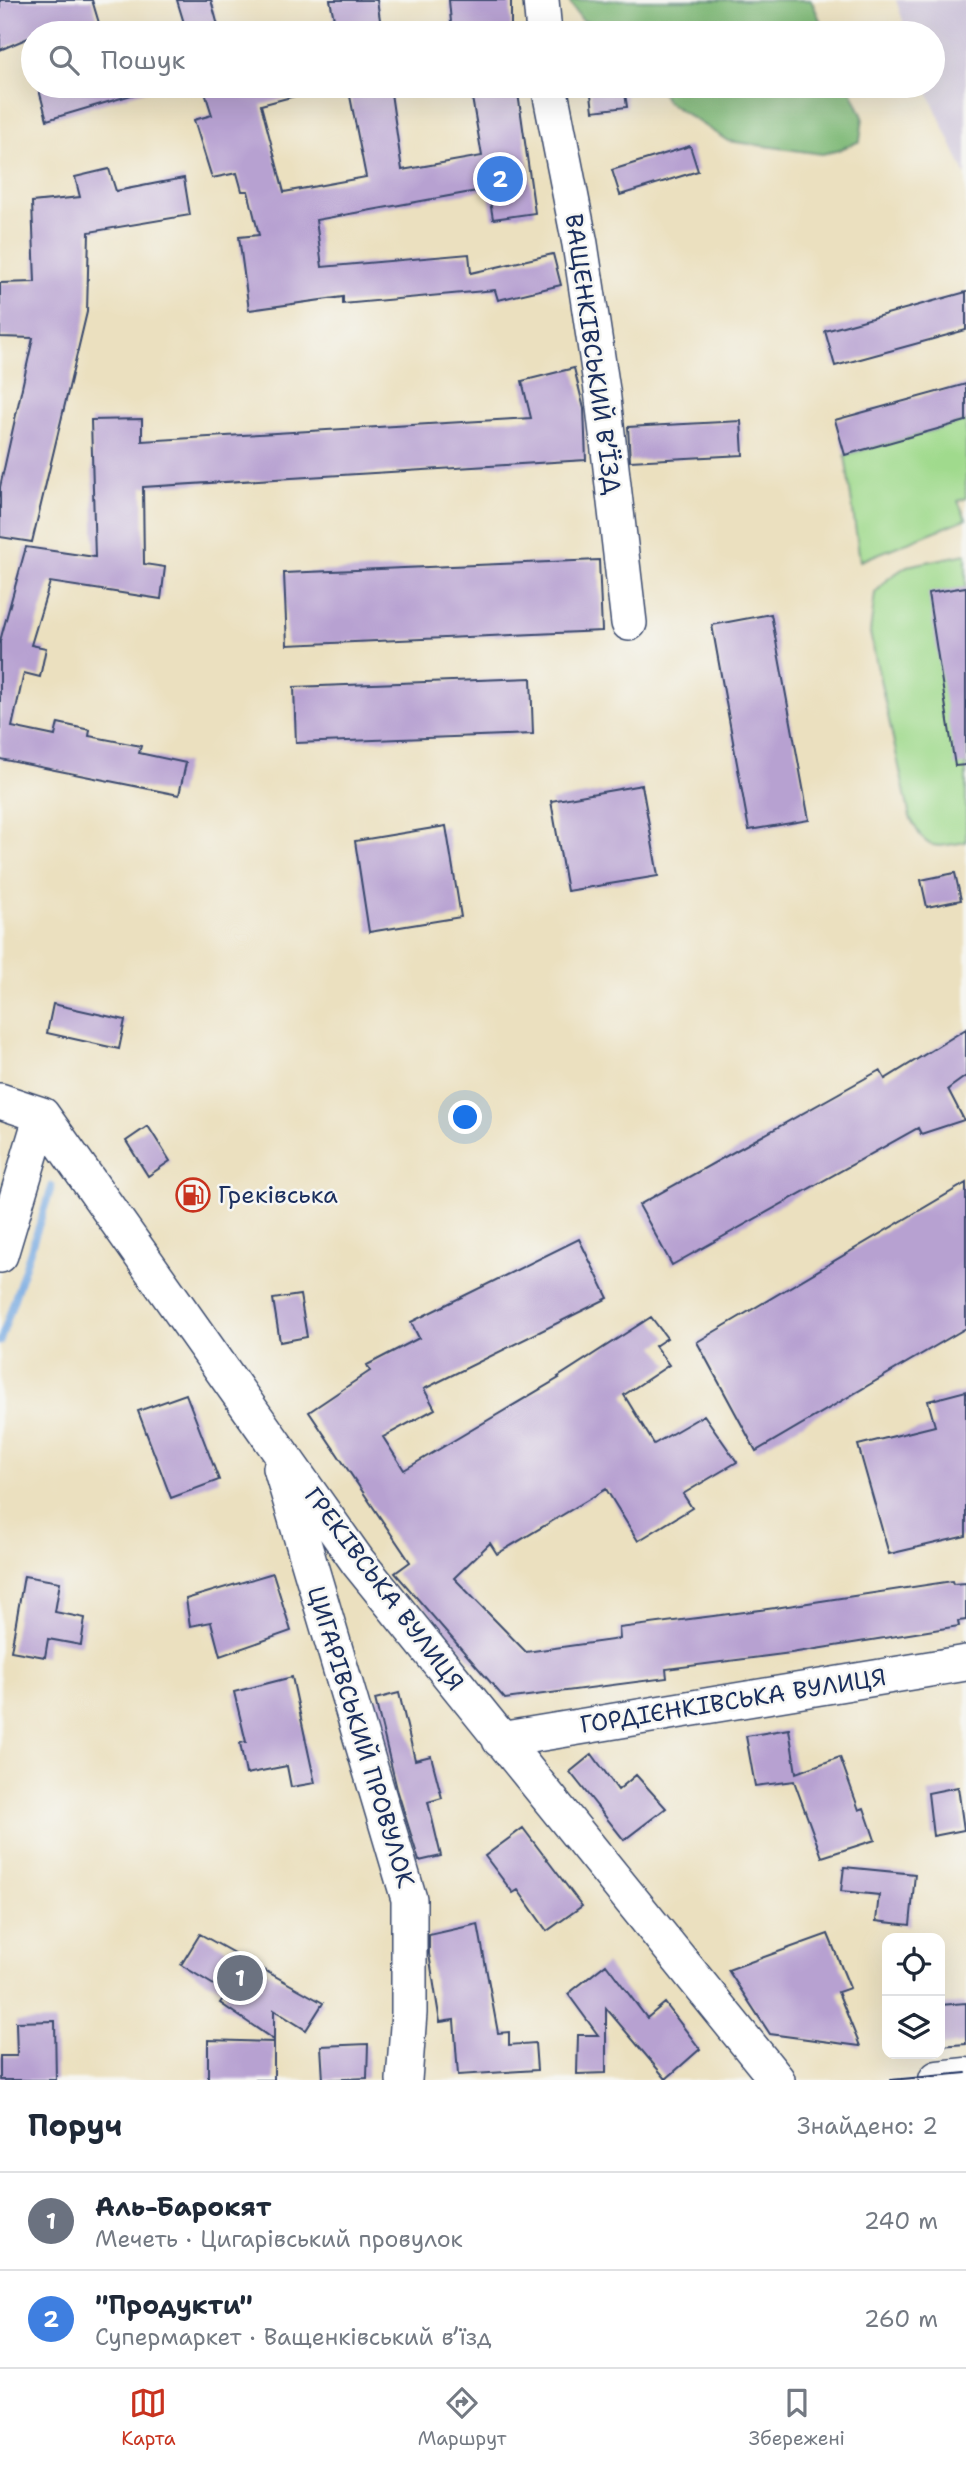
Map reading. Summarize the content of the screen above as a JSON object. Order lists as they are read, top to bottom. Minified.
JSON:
{"streets":{"street":["ВАЩЕНКІВСЬКИЙ В’ЇЗД","ГРЕКІВСЬКА ВУЛИЦЯ","ГОРДІЄНКІВСЬКА ВУЛИЦЯ","ЦИГАРІВСЬКИЙ ПРОВУЛОК"]},"crossings":[["ГРЕКІВСЬКА ВУЛИЦЯ","ГОРДІЄНКІВСЬКА ВУЛИЦЯ"],["ГРЕКІВСЬКА ВУЛИЦЯ","ЦИГАРІВСЬКИЙ ПРОВУЛОК"]],"places":{"fuel station":["Греківська"]},"page":{"search":"Пошук","pins":["2","1"],"heading":["Поруч","Знайдено: 2"],"list":[{"mark":"1","name":"Аль-Барокят","note":"Мечеть · Цигарівський провулок","value":"240 m"},{"mark":"2","name":"\"Продукти\"","note":"Супермаркет · Ващенківський в’їзд","value":"260 m"}],"nav":["Карта","Маршрут","Збережені"]}}
